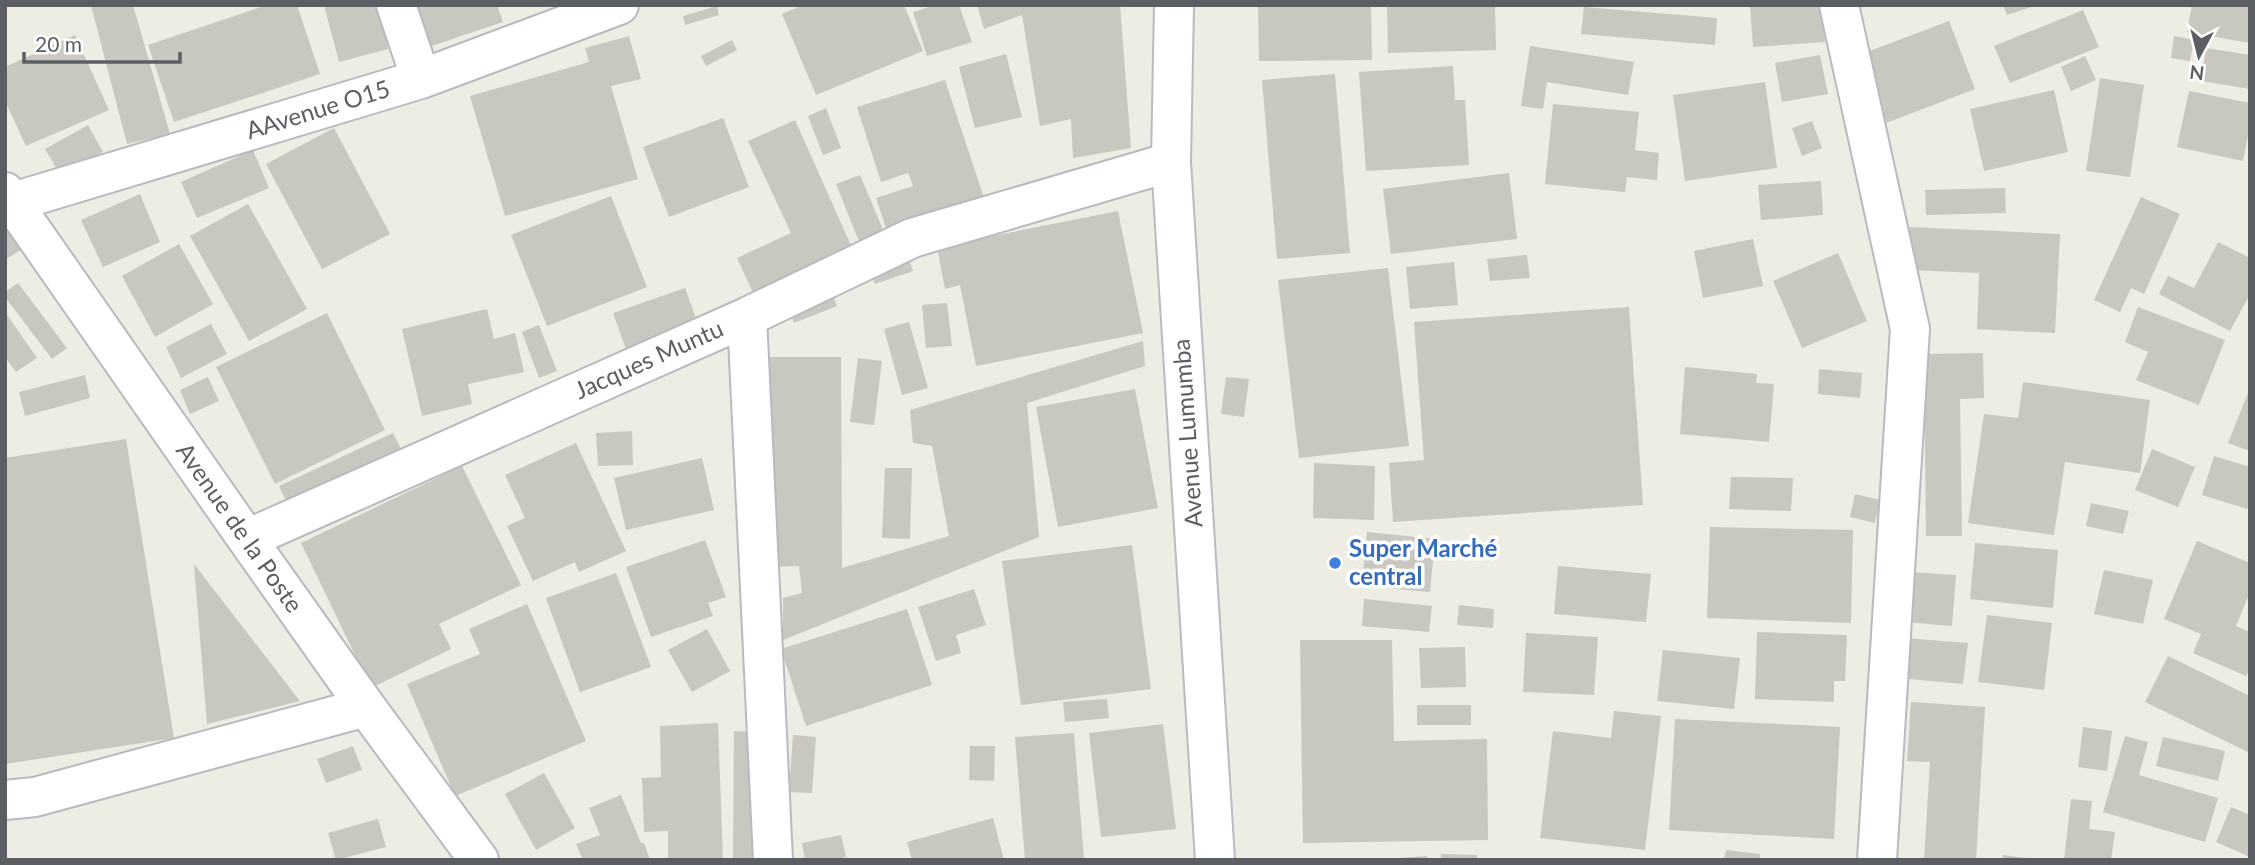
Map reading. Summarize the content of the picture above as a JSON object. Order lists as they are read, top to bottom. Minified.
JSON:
{"streets":{"street":["AAvenue O15","Jacques Muntu","Avenue Lumumba","Avenue de la Poste"]},"crossings":[["AAvenue O15","Avenue de la Poste"],["Jacques Muntu","Avenue de la Poste"]],"places":["Super Marché central"],"scale_bar":"20 m","north":"bottom"}
